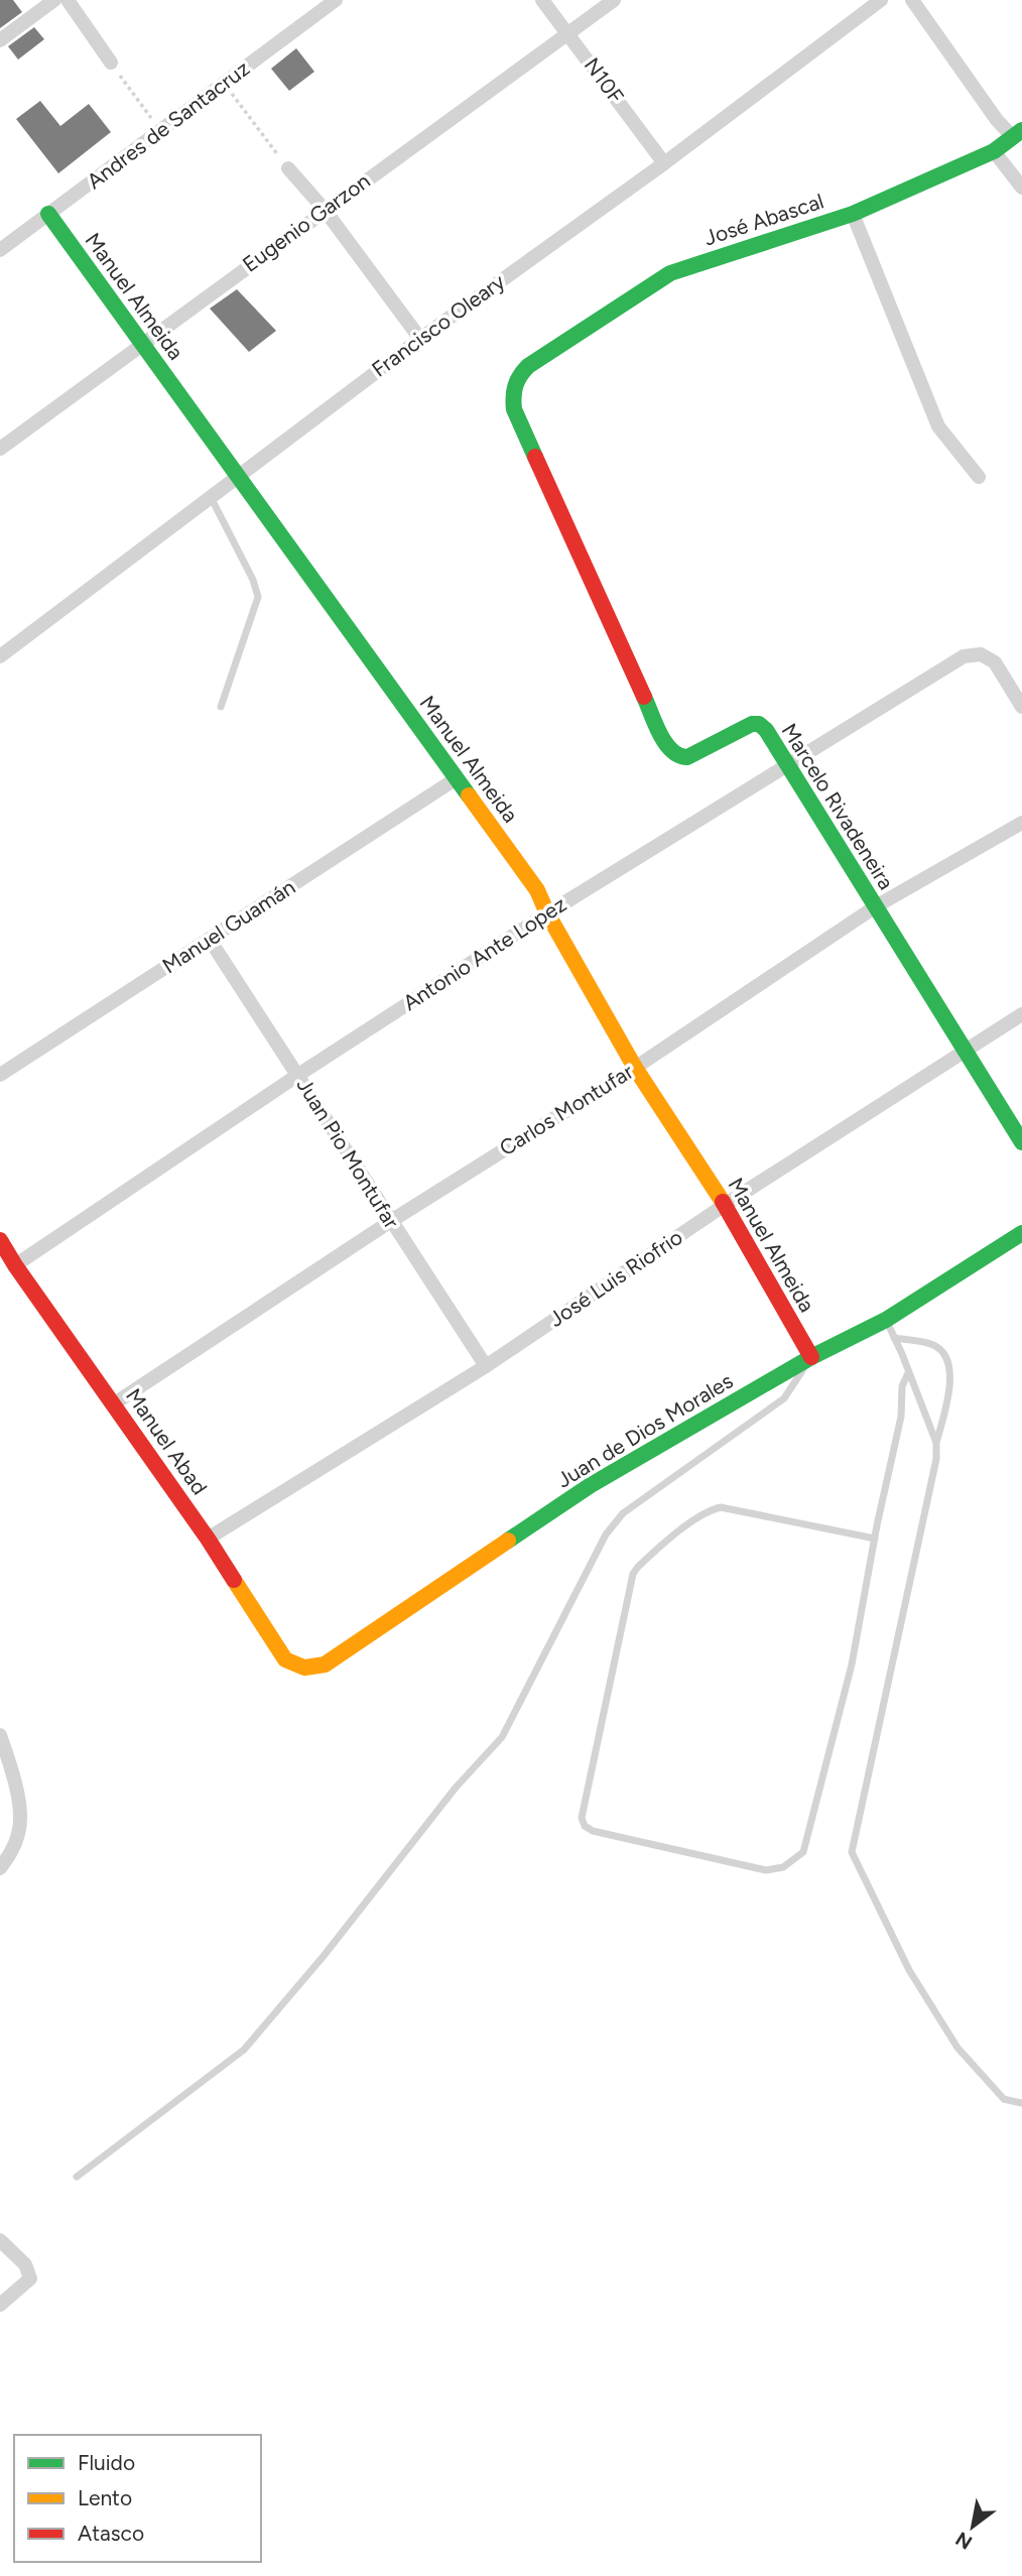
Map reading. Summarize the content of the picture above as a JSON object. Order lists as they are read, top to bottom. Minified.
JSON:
{"streets":{"street":["N10F","Andres de Santacruz","José Abascal","Eugenio Garzon","Manuel Almeida","Francisco Oleary","Marcelo Rivadeneira","Manuel Guamán","Antonio Ante Lopez","Carlos Montufar","Juan Pio Montufar","José Luis Riofrio","Juan de Dios Morales","Manuel Abad"]},"crossings":[["N10F","Eugenio Garzon"],["N10F","Francisco Oleary"],["Andres de Santacruz","Manuel Almeida"],["José Abascal","Marcelo Rivadeneira"],["Eugenio Garzon","Manuel Almeida"],["Manuel Almeida","Francisco Oleary"],["Manuel Almeida","Manuel Guamán"],["Manuel Almeida","Antonio Ante Lopez"],["Manuel Almeida","Carlos Montufar"],["Manuel Almeida","José Luis Riofrio"],["Manuel Almeida","Juan de Dios Morales"],["Marcelo Rivadeneira","Antonio Ante Lopez"],["Marcelo Rivadeneira","Carlos Montufar"],["Marcelo Rivadeneira","José Luis Riofrio"],["Manuel Guamán","Juan Pio Montufar"],["Antonio Ante Lopez","Juan Pio Montufar"],["Antonio Ante Lopez","Manuel Abad"],["Carlos Montufar","Juan Pio Montufar"],["Carlos Montufar","Manuel Abad"],["Juan Pio Montufar","José Luis Riofrio"],["José Luis Riofrio","Manuel Abad"],["Juan de Dios Morales","Manuel Abad"]],"legend":["Fluido","Lento","Atasco"],"north":"bottom left"}
